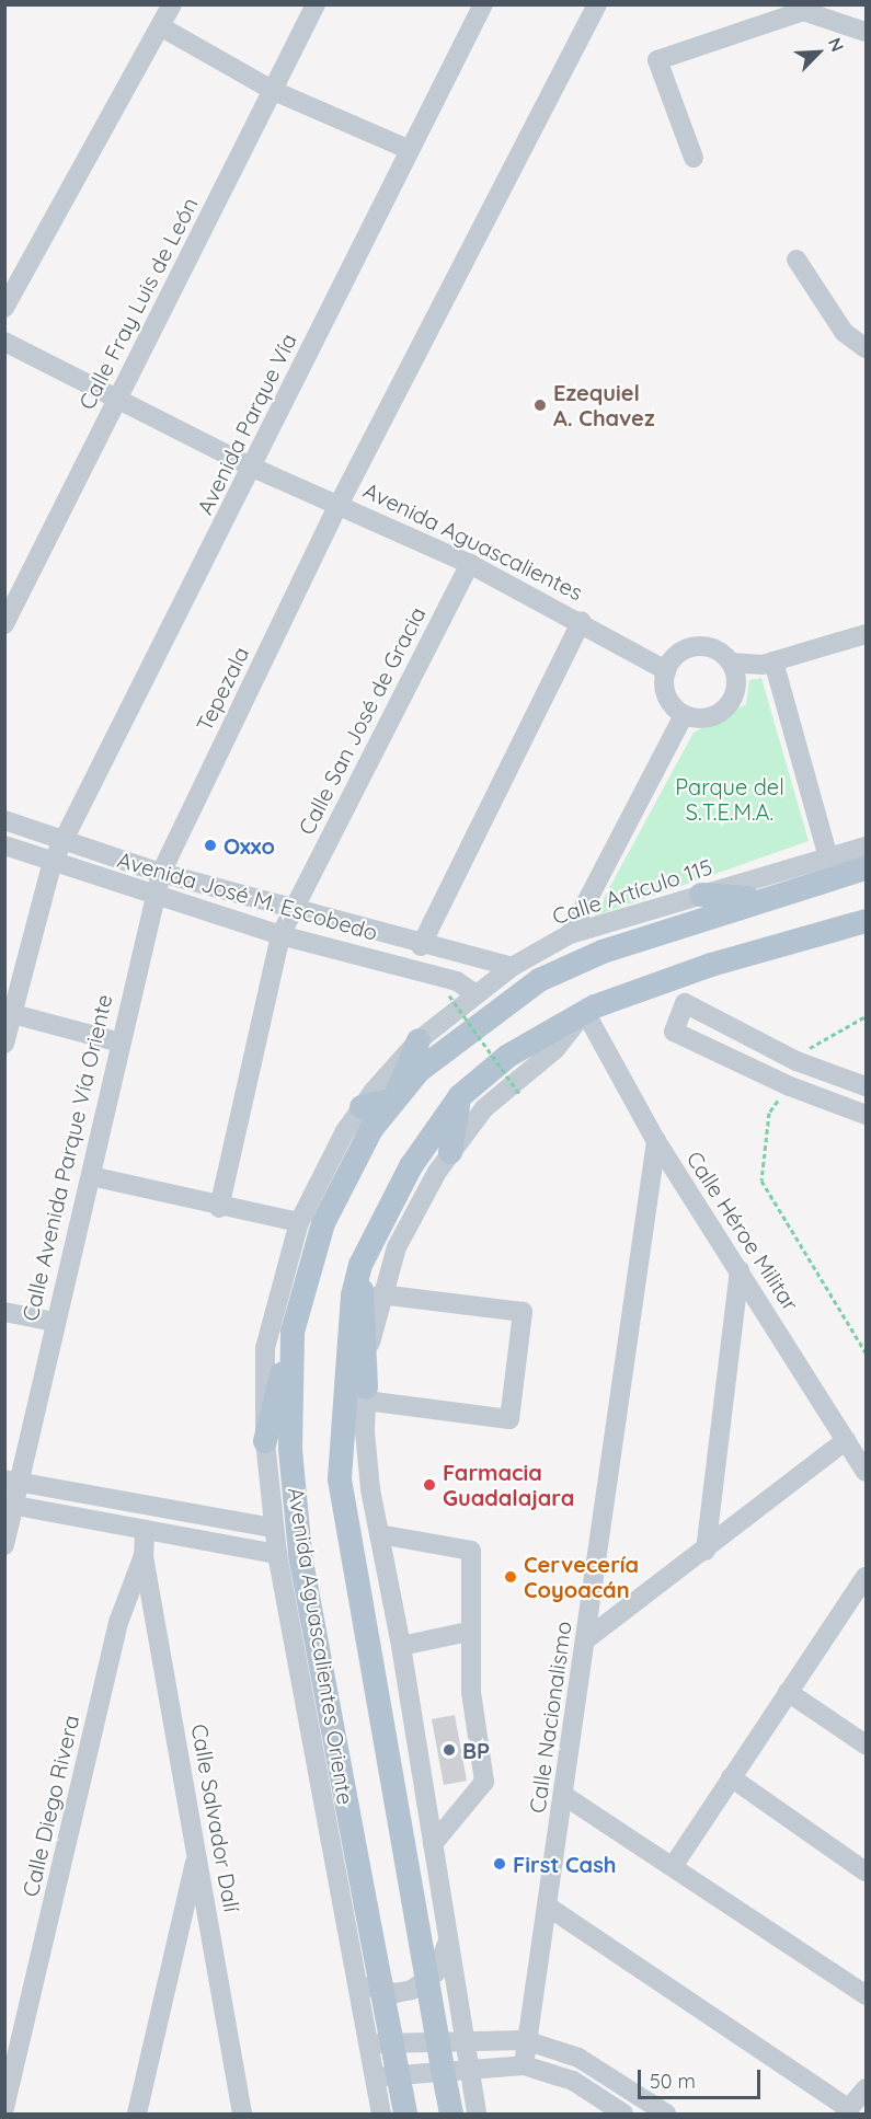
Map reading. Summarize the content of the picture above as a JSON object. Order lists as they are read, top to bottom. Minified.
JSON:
{"streets":{"main road":["Avenida Aguascalientes Oriente"],"street":["Calle Fray Luis de León","Avenida Parque Vía","Avenida Aguascalientes","Tepezala","Calle San José de Gracia","Calle Artículo 115","Avenida José M. Escobedo","Calle Avenida Parque Vía Oriente","Calle Héroe Militar","Calle Nacionalismo","Calle Diego Rivera","Calle Salvador Dalí"]},"crossings":[["Calle Fray Luis de León","Avenida Aguascalientes"],["Avenida Parque Vía","Avenida Aguascalientes"],["Avenida Parque Vía","Avenida José M. Escobedo"],["Avenida Aguascalientes","Tepezala"],["Avenida Aguascalientes","Calle San José de Gracia"],["Tepezala","Avenida José M. Escobedo"],["Tepezala","Calle Avenida Parque Vía Oriente"],["Calle San José de Gracia","Avenida José M. Escobedo"],["Calle Artículo 115","Avenida José M. Escobedo"],["Calle Artículo 115","Avenida Aguascalientes Oriente"],["Avenida José M. Escobedo","Calle Avenida Parque Vía Oriente"],["Calle Héroe Militar","Avenida Aguascalientes Oriente"],["Calle Héroe Militar","Calle Nacionalismo"],["Calle Diego Rivera","Calle Salvador Dalí"]],"parks":["Parque del S.T.E.M.A."],"places":["Ezequiel A. Chavez","Oxxo","Farmacia Guadalajara","Cervecería Coyoacán","BP","First Cash"],"scale_bar":"50 m","north":"top right"}
